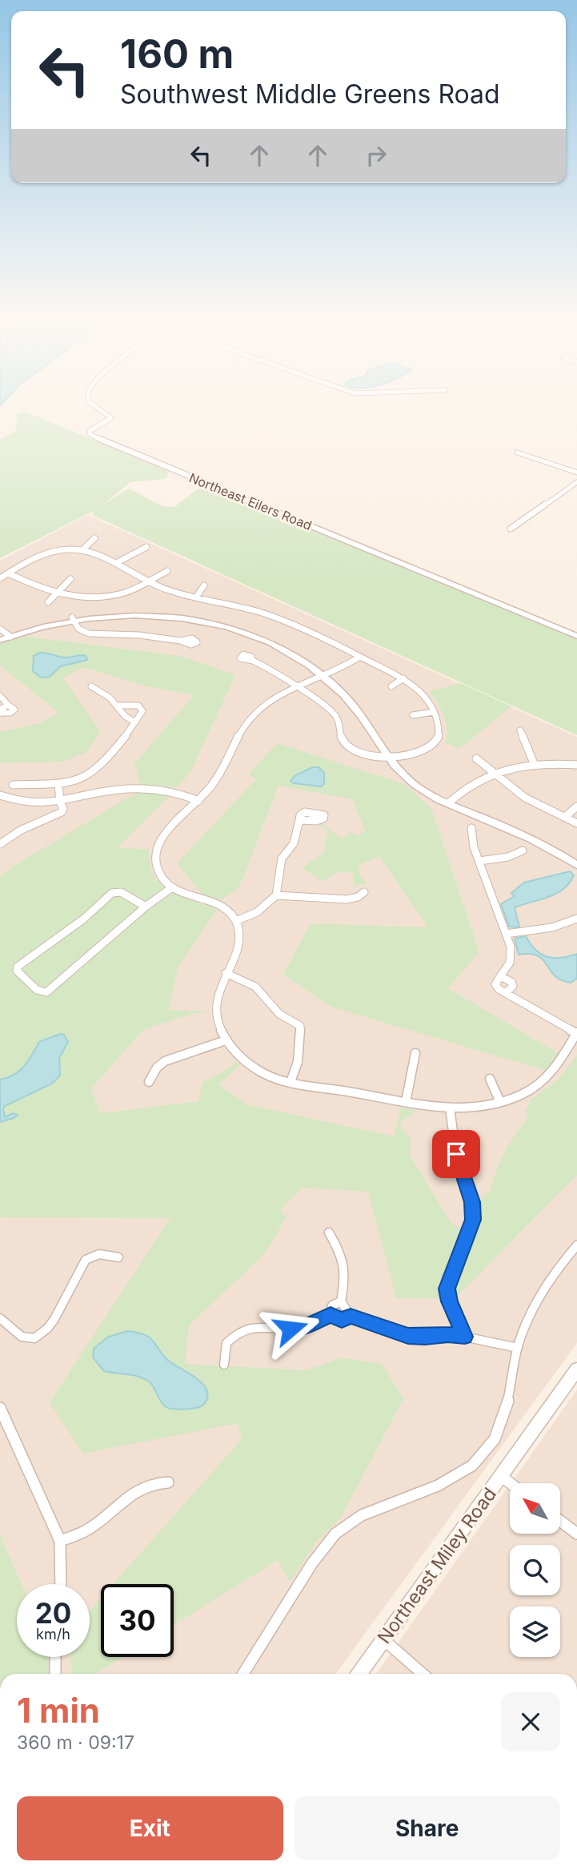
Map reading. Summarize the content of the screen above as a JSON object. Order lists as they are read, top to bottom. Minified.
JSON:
{"streets":{"street":["Northeast Eilers Road","Northeast Miley Road"]},"north":"top left","page":{"turn":["160 m","Southwest Middle Greens Road"],"speed":"20 km/h","limit":"30","heading":["1 min","360 m · 09:17"],"buttons":["Exit","Share"]}}
